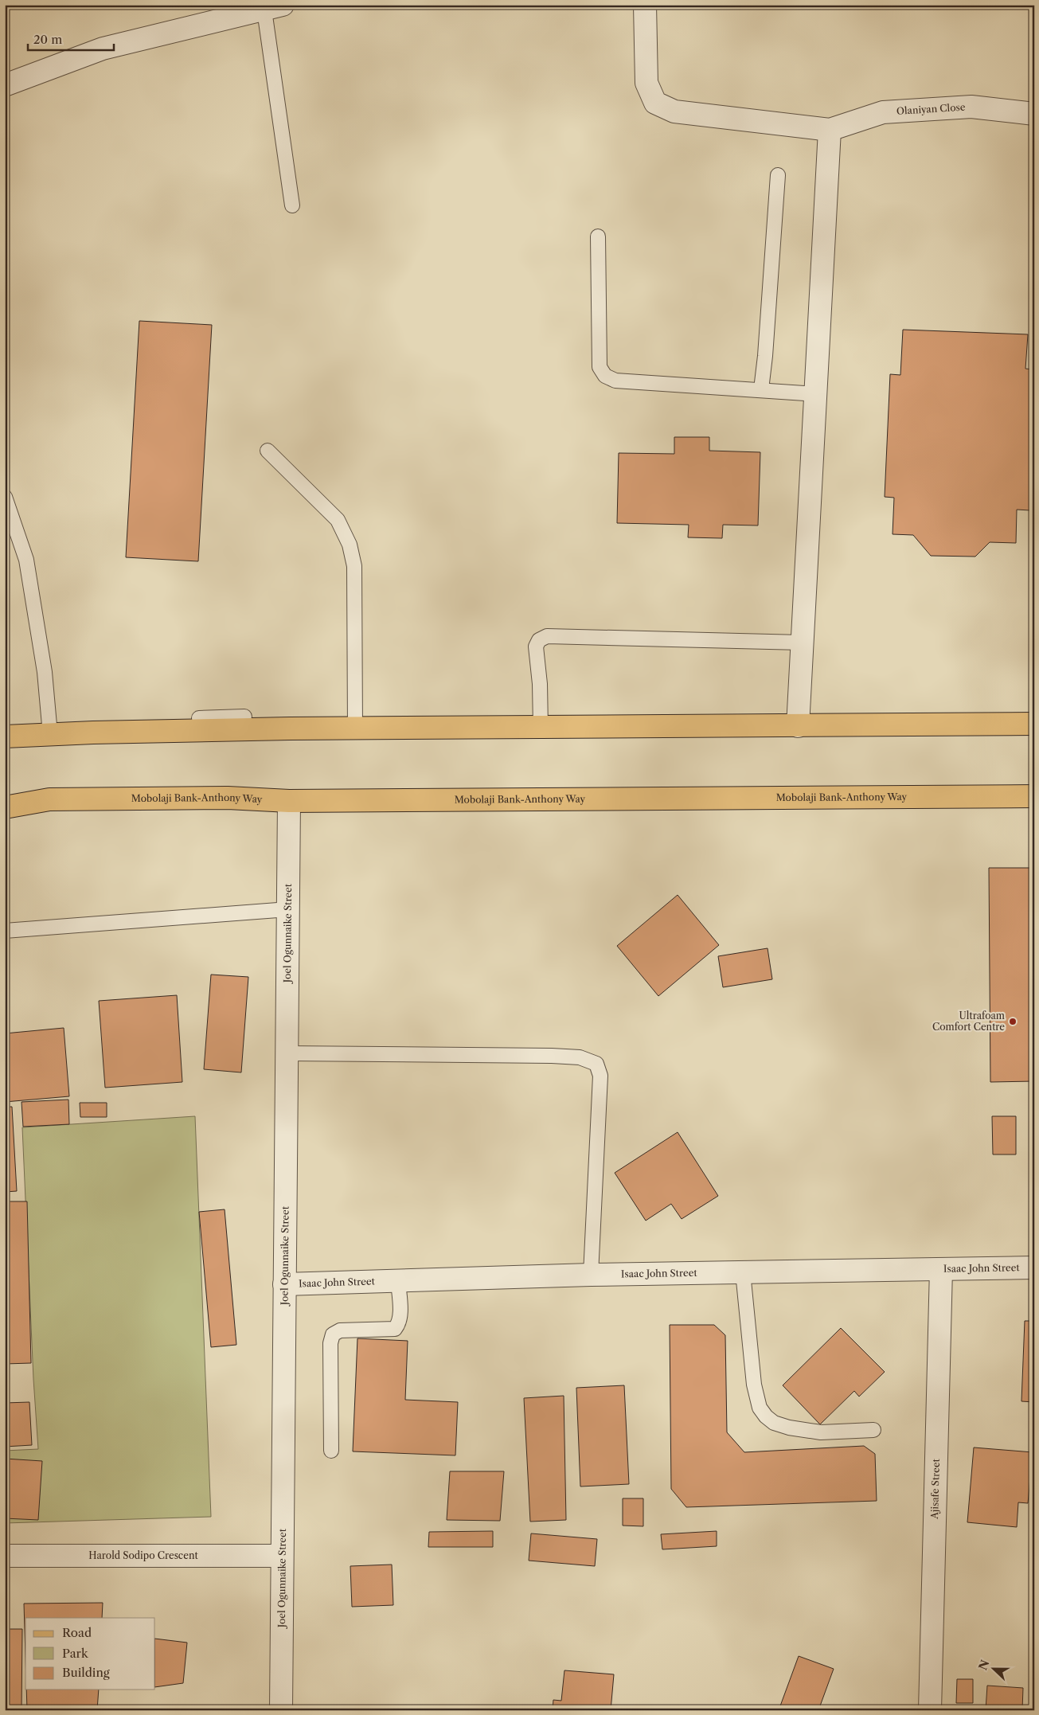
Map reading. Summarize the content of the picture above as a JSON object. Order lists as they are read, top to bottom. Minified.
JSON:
{"streets":{"main road":["Mobolaji Bank-Anthony Way"],"street":["Olaniyan Close","Joel Ogunnaike Street","Isaac John Street","Ajisafe Street","Harold Sodipo Crescent"]},"crossings":[["Mobolaji Bank-Anthony Way","Joel Ogunnaike Street"],["Joel Ogunnaike Street","Isaac John Street"],["Joel Ogunnaike Street","Harold Sodipo Crescent"],["Isaac John Street","Ajisafe Street"]],"places":["Ultrafoam Comfort Centre"],"legend":["Road","Park","Building"],"scale_bar":"20 m","north":"left"}
